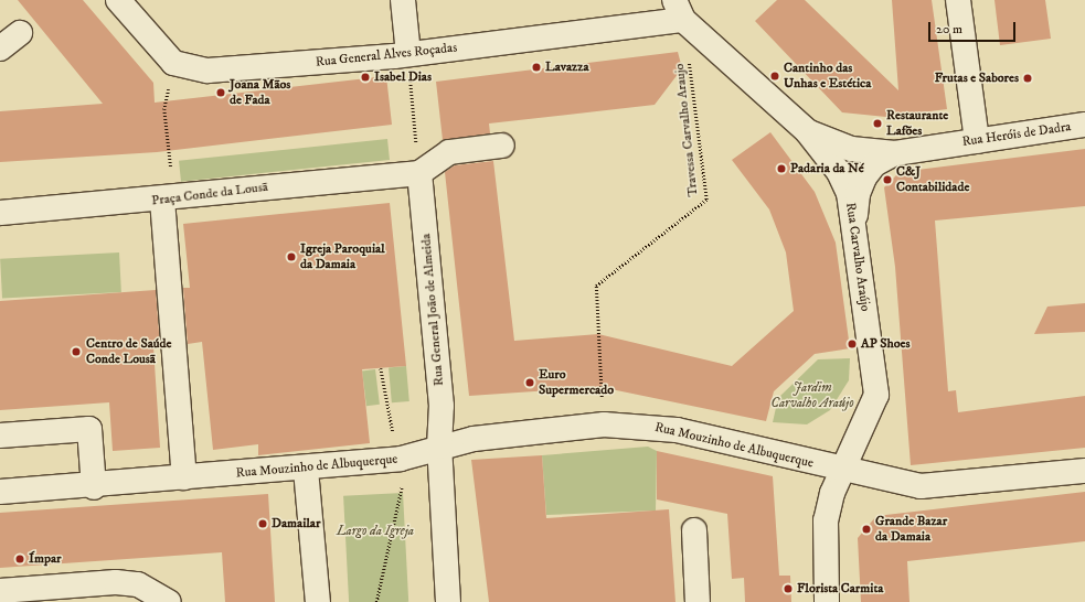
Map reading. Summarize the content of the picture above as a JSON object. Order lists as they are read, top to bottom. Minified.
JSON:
{"streets":{"street":["Rua General Alves Roçadas","Rua Heróis de Dadra","Praça Conde da Lousã","Rua Carvalho Araújo","Rua General João de Almeida","Rua Mouzinho de Albuquerque"],"path":["Travessa Carvalho Araujo"]},"crossings":[["Rua General Alves Roçadas","Travessa Carvalho Araujo"],["Rua General Alves Roçadas","Rua Carvalho Araújo"],["Travessa Carvalho Araujo","Rua Carvalho Araújo"],["Travessa Carvalho Araujo","Rua Mouzinho de Albuquerque"],["Rua Heróis de Dadra","Rua Carvalho Araújo"],["Praça Conde da Lousã","Rua General João de Almeida"],["Rua Carvalho Araújo","Rua Mouzinho de Albuquerque"],["Rua General João de Almeida","Rua Mouzinho de Albuquerque"]],"parks":["Jardim Carvalho Araújo","Largo da Igreja"],"places":["Lavazza","Cantinho das Unhas e Estética","Isabel Dias","Frutas e Sabores","Joana Mãos de Fada","Restaurante Lafões","Padaria da Né","C&J Contabilidade","Igreja Paroquial da Damaia","AP Shoes","Centro de Saúde Conde Lousã","Euro Supermercado","Damailar","Grande Bazar da Damaia","Ímpar","Florista Carmita"],"scale_bar":"20 m"}
